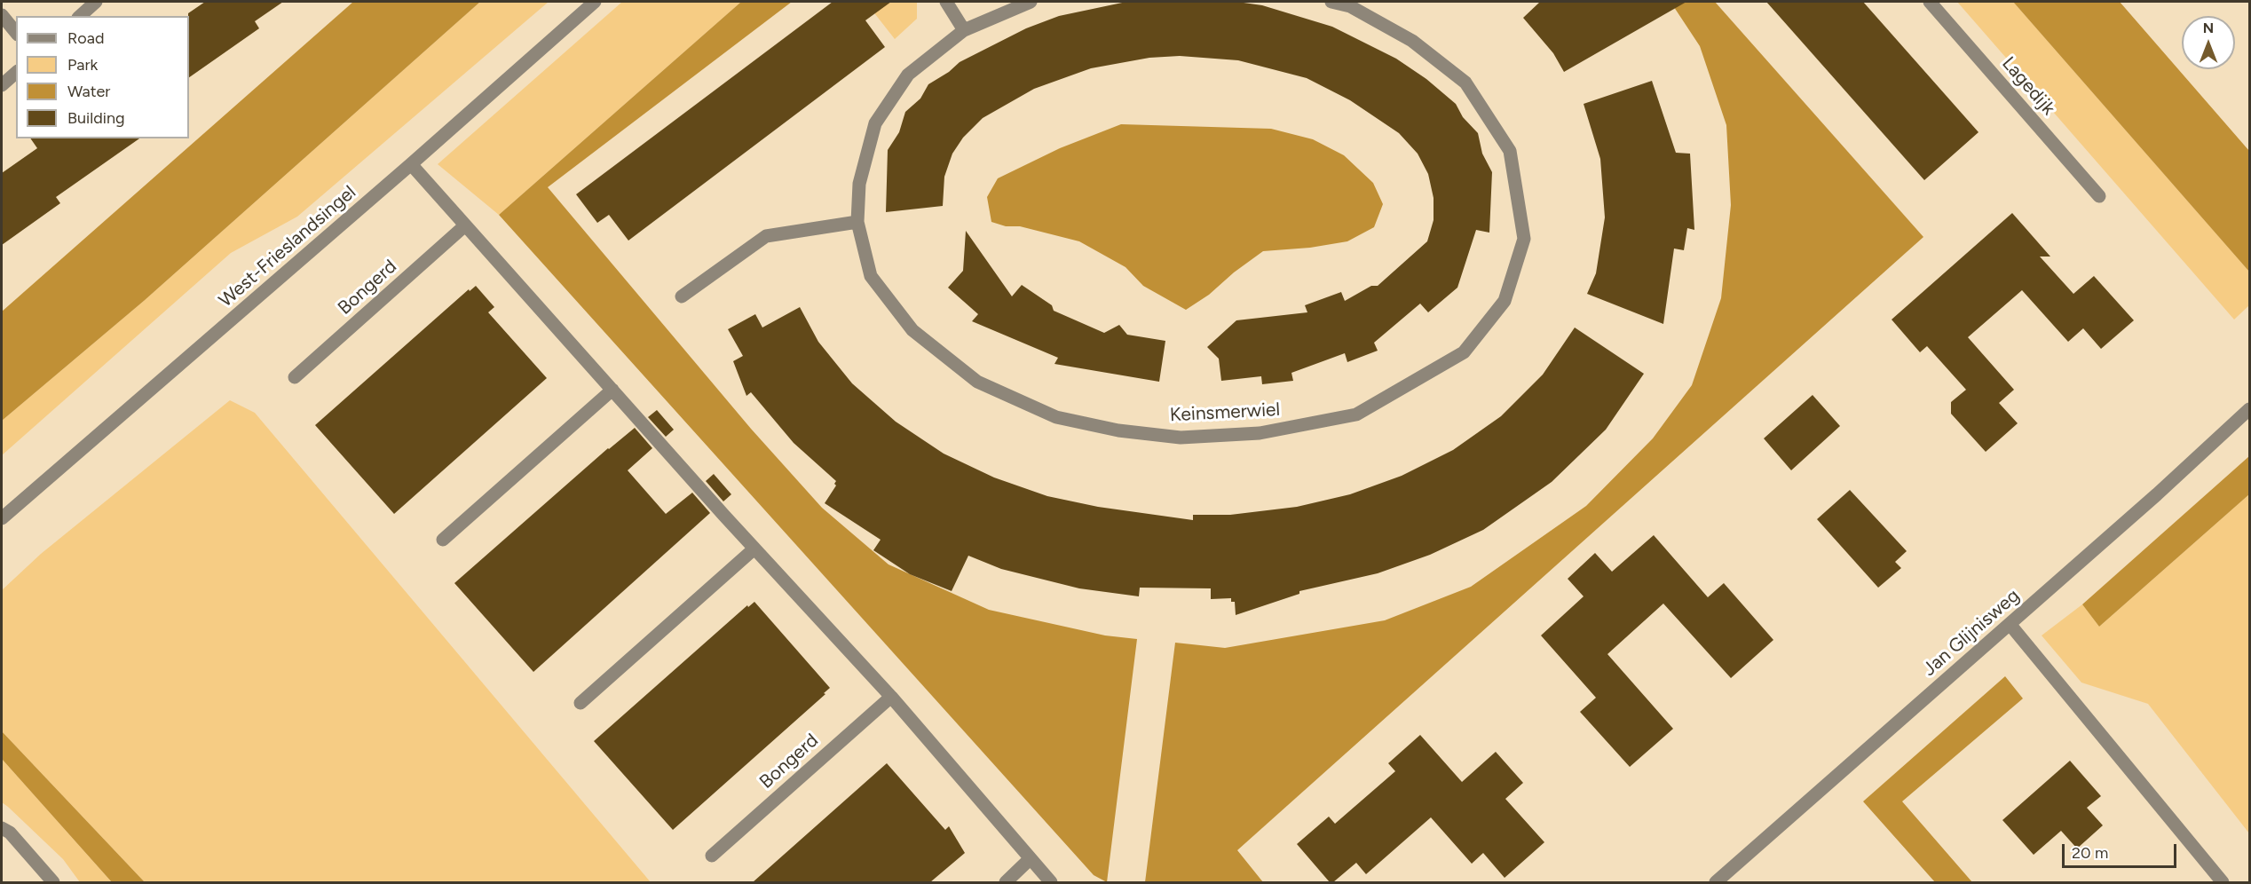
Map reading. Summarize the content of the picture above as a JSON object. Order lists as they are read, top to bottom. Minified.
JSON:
{"streets":{"street":["Lagedijk","West-Frieslandsingel","Bongerd","Keinsmerwiel","Jan Glijnisweg"]},"legend":["Road","Park","Water","Building"],"scale_bar":"20 m","north":"top"}
